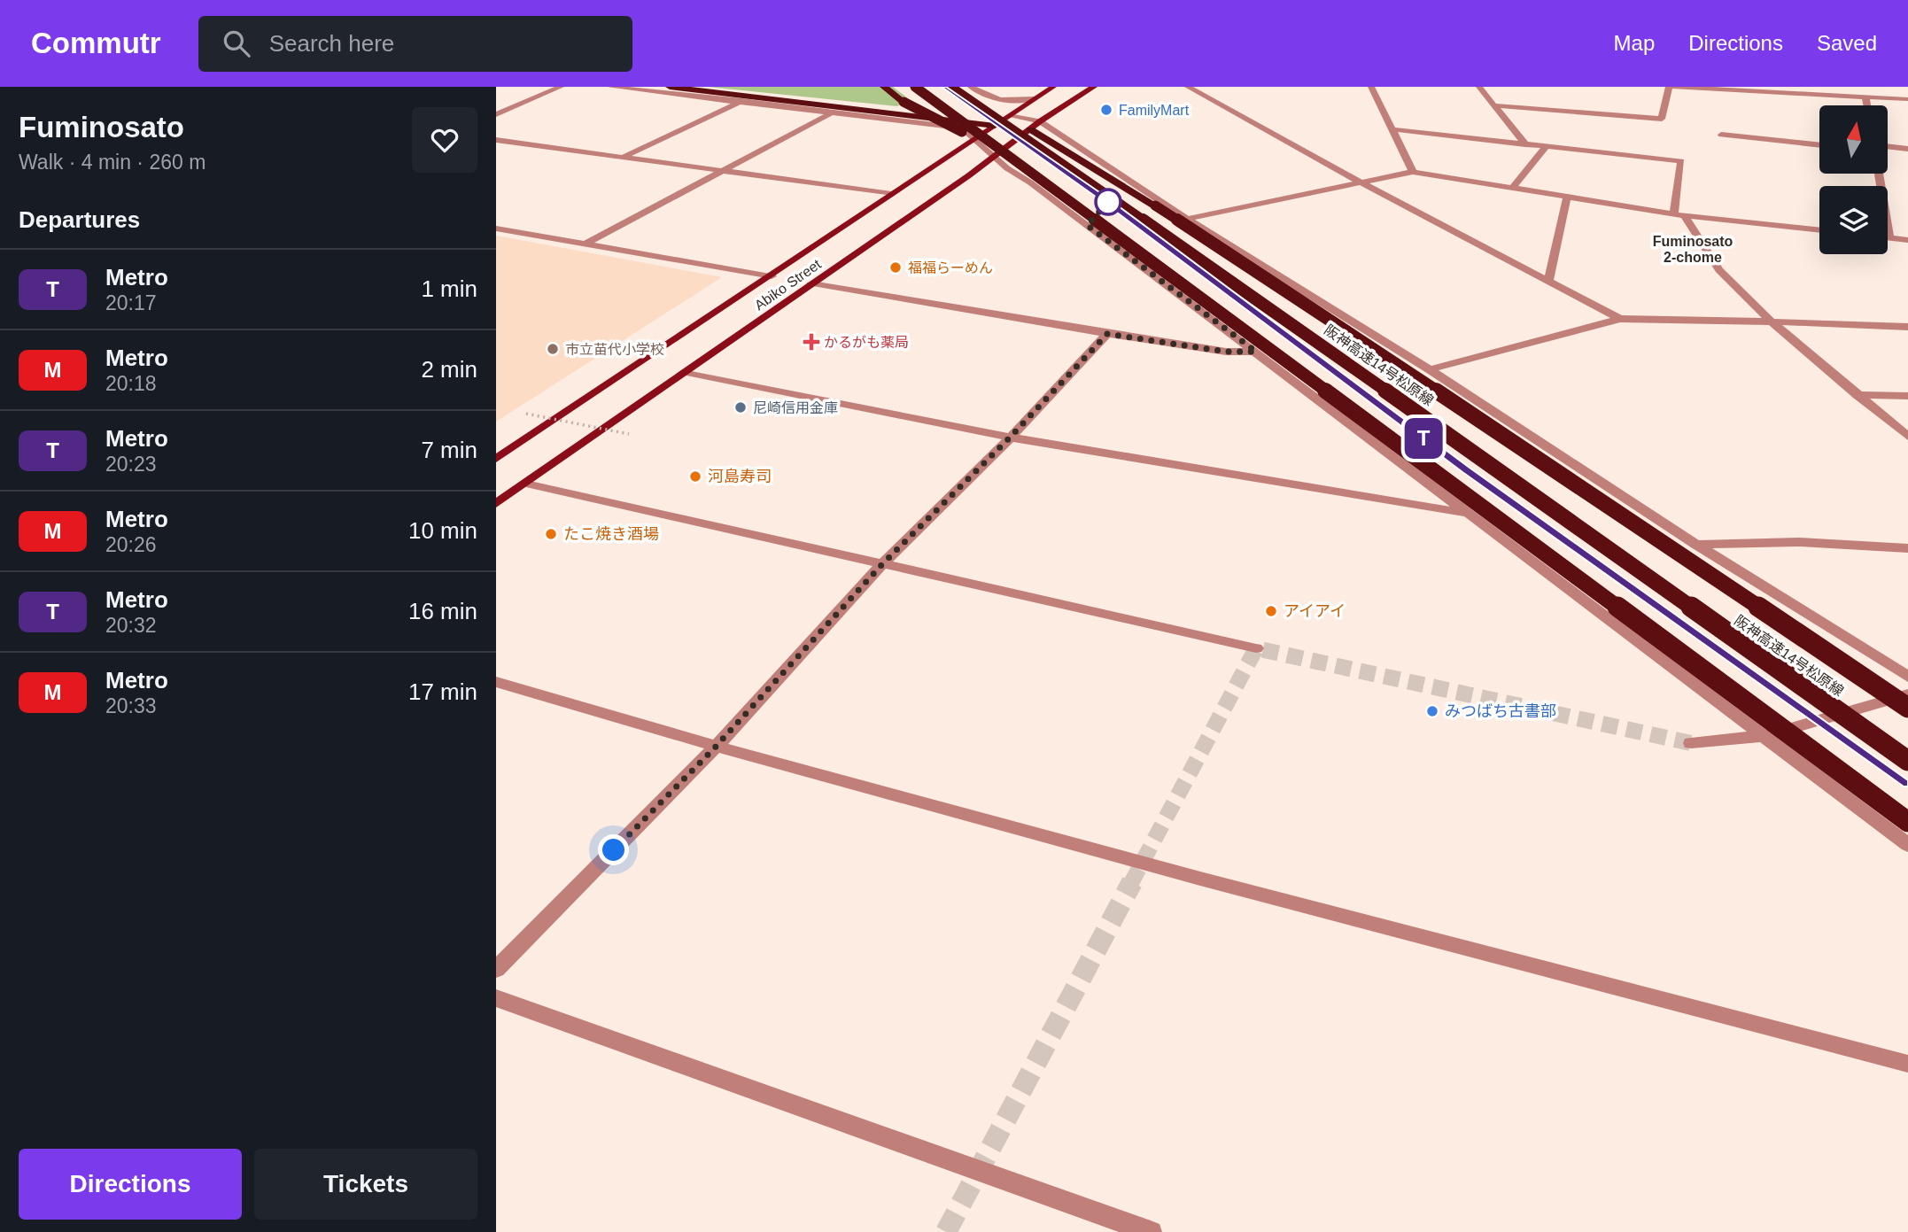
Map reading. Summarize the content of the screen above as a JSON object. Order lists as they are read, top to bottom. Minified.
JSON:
{"streets":{"highway":["阪神高速14号松原線"],"main road":["Abiko Street"]},"districts":["Fuminosato 2-chome"],"places":{"other":["FamilyMart","福福らーめん","市立苗代小学校","尼崎信用金庫","河島寿司","たこ焼き酒場","アイアイ","みつばち古書部"],"health":["かるがも薬局"]},"lines":["metro line T"],"north":"top","page":{"header":"Commutr","search":"Search here","nav":["Map","Directions","Saved"],"heading":[["Fuminosato","Walk · 4 min · 260 m"],"Departures"],"on_map":"T","list":[{"mark":"T","name":"Metro","note":"20:17","value":"1 min"},{"mark":"M","name":"Metro","note":"20:18","value":"2 min"},{"mark":"T","name":"Metro","note":"20:23","value":"7 min"},{"mark":"M","name":"Metro","note":"20:26","value":"10 min"},{"mark":"T","name":"Metro","note":"20:32","value":"16 min"},{"mark":"M","name":"Metro","note":"20:33","value":"17 min"}],"buttons":["Directions","Tickets"]}}
